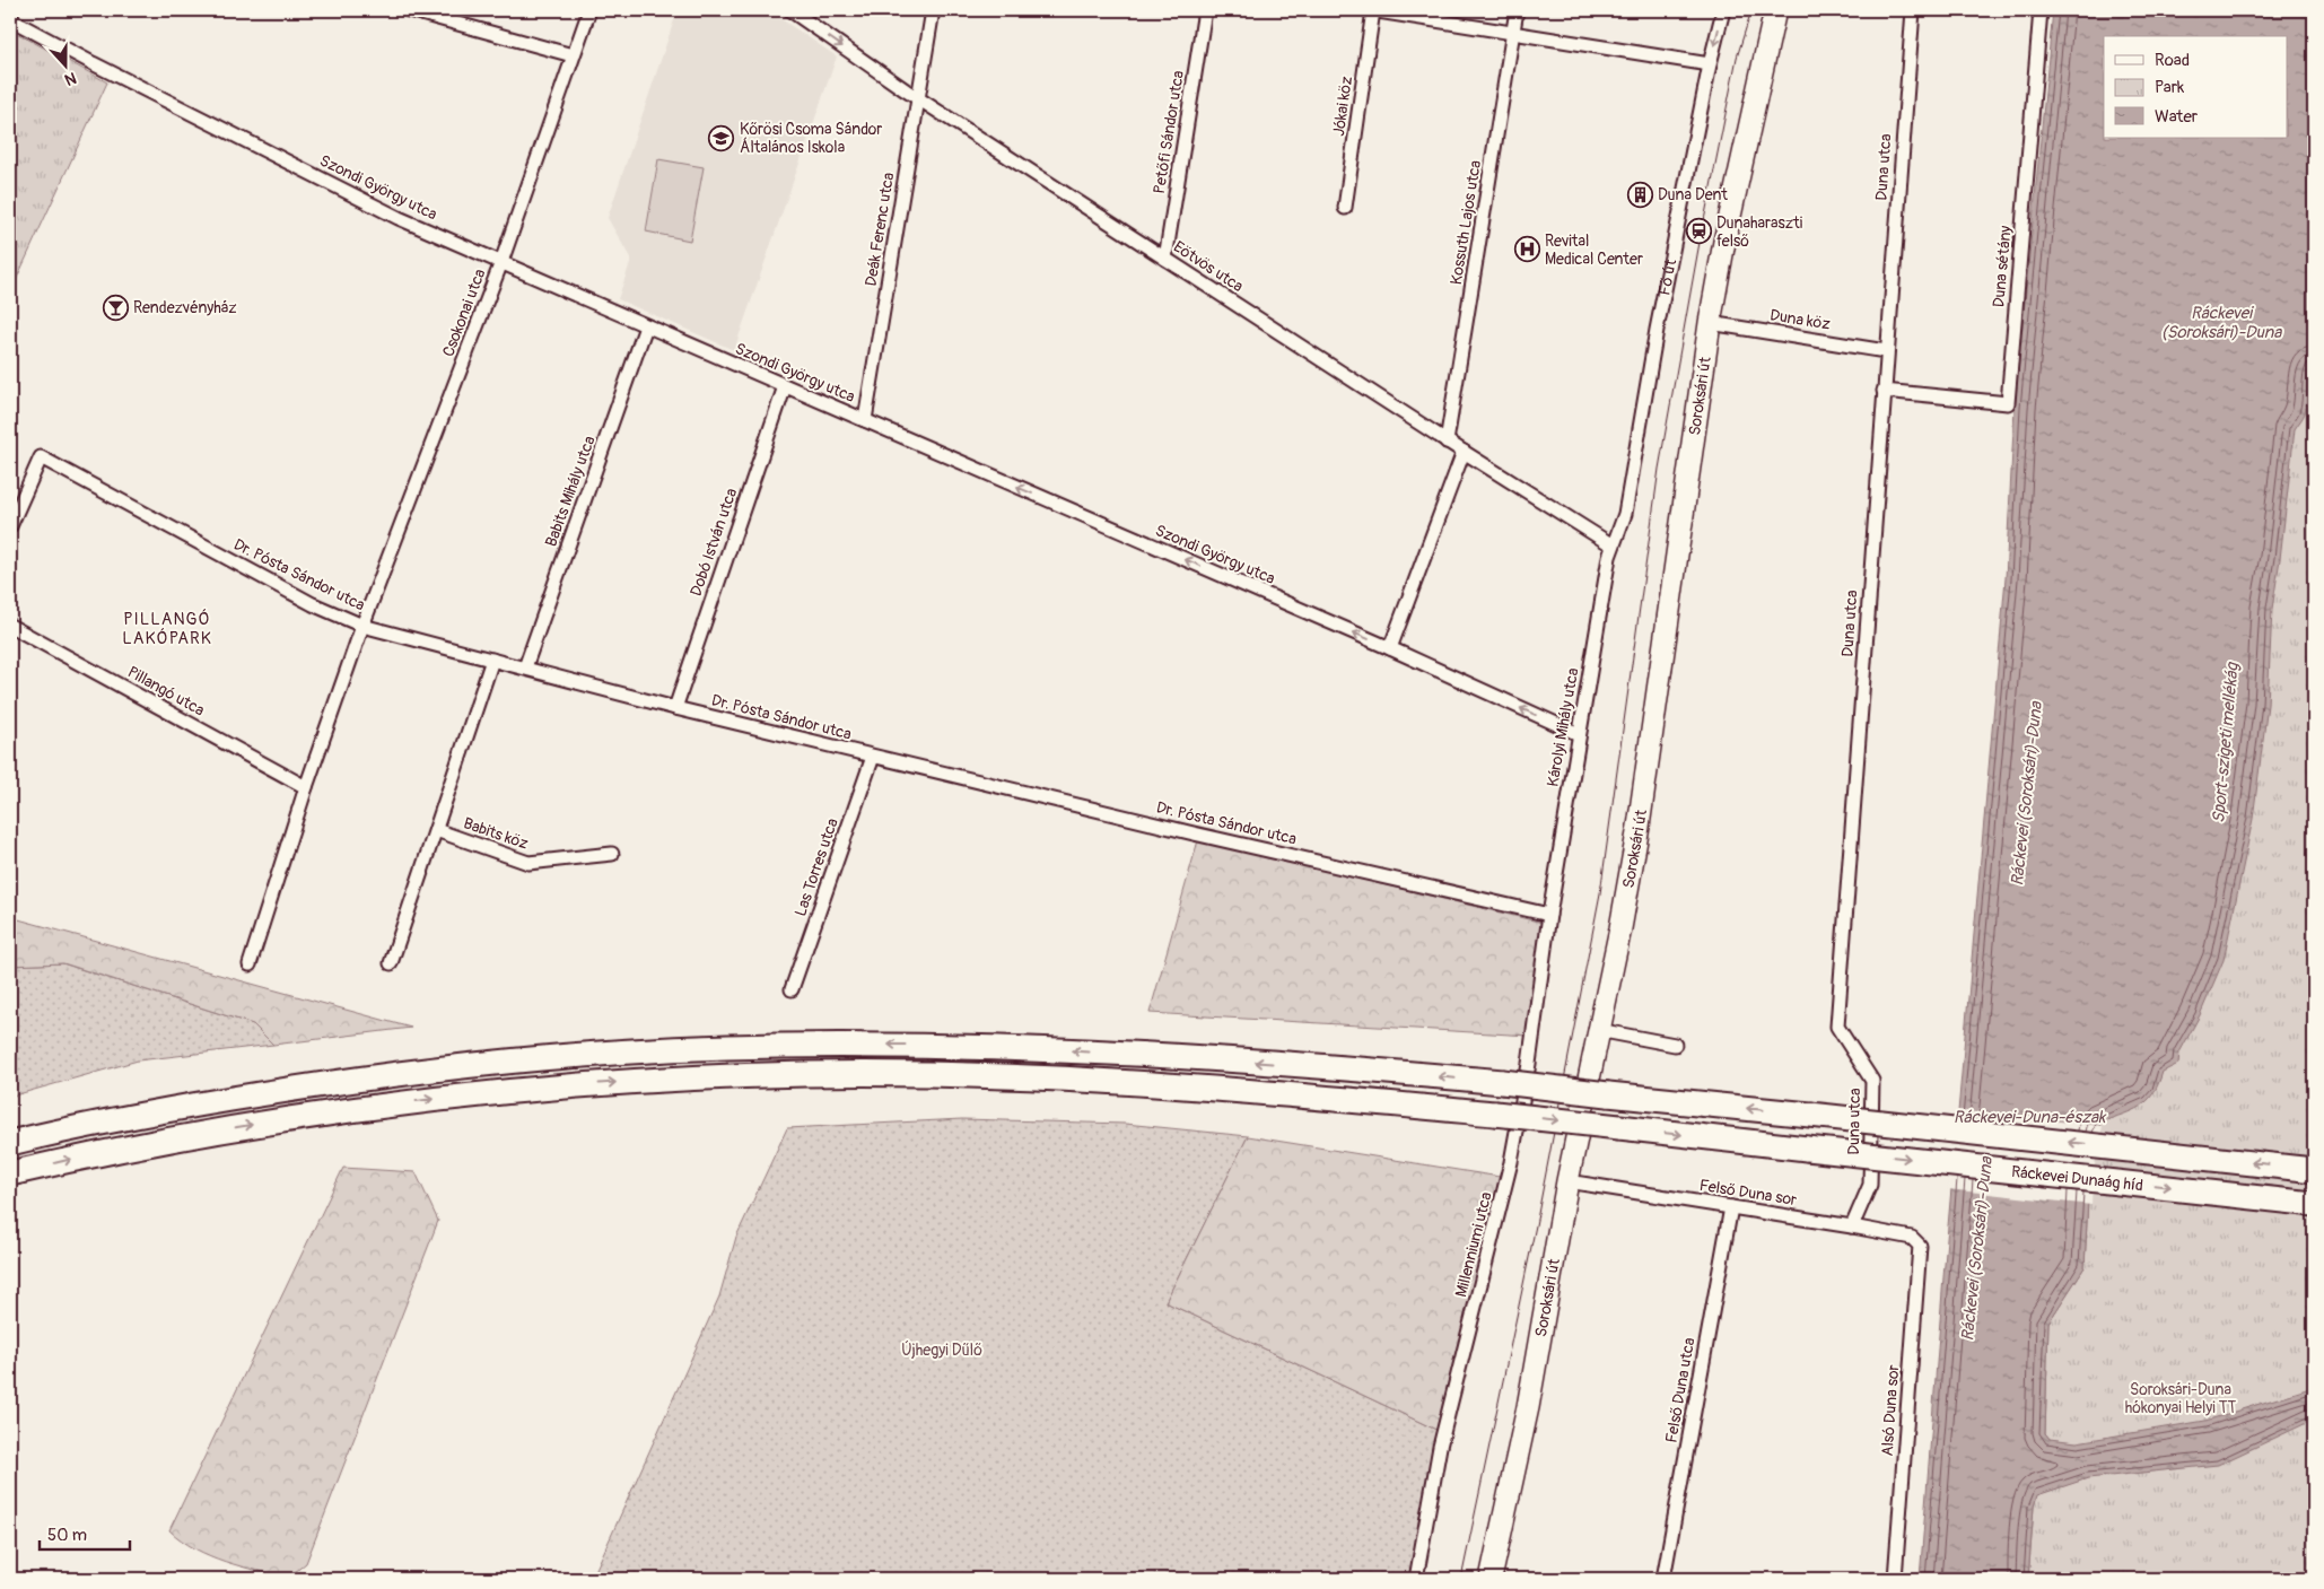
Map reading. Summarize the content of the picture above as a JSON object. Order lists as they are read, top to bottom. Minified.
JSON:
{"streets":{"highway":["Ráckevei Dunaág híd"],"main road":["Soroksári út"],"street":["Jókai köz","Petőfi Sándor utca","Duna utca","Szondi György utca","Kossuth Lajos utca","Deák Ferenc utca","Eötvös utca","Duna sétány","Fő út","Csokonai utca","Duna köz","Babits Mihály utca","Dobó István utca","Dr. Pósta Sándor utca","Pillangó utca","Károlyi Mihály utca","Babits köz","Las Torres utca","Felső Duna sor","Millenniumi utca","Felső Duna utca","Alsó Duna sor"]},"crossings":[["Petőfi Sándor utca","Eötvös utca"],["Duna utca","Duna sétány"],["Duna utca","Duna köz"],["Duna utca","Felső Duna sor"],["Szondi György utca","Deák Ferenc utca"],["Szondi György utca","Csokonai utca"],["Szondi György utca","Babits Mihály utca"],["Szondi György utca","Dobó István utca"],["Szondi György utca","Károlyi Mihály utca"],["Kossuth Lajos utca","Eötvös utca"],["Deák Ferenc utca","Eötvös utca"],["Eötvös utca","Fő út"],["Eötvös utca","Károlyi Mihály utca"],["Fő út","Károlyi Mihály utca"],["Csokonai utca","Dr. Pósta Sándor utca"],["Csokonai utca","Pillangó utca"],["Duna köz","Soroksári út"],["Soroksári út","Felső Duna sor"],["Babits Mihály utca","Dr. Pósta Sándor utca"],["Dobó István utca","Dr. Pósta Sándor utca"],["Dr. Pósta Sándor utca","Károlyi Mihály utca"],["Dr. Pósta Sándor utca","Las Torres utca"],["Dr. Pósta Sándor utca","Millenniumi utca"],["Károlyi Mihály utca","Millenniumi utca"],["Felső Duna sor","Felső Duna utca"],["Felső Duna sor","Alsó Duna sor"]],"one_way":["Szondi György utca"],"districts":["PILLANGÓ LAKÓPARK"],"water":["Ráckevei (Soroksári)-Duna","Sport-szigeti mellékág","Ráckevei-Duna-észak"],"parks":["Újhegyi Dűlő","Soroksári-Duna hókonyai Helyi TT"],"places":{"school or university":["Kőrösi Csoma Sándor Általános Iskola"],"building":["Duna Dent"],"station":["Dunaharaszti felső"],"hospital":["Revital Medical Center"],"bar":["Rendezvényház"]},"legend":["Road","Park","Water"],"scale_bar":"50 m","north":"bottom"}
